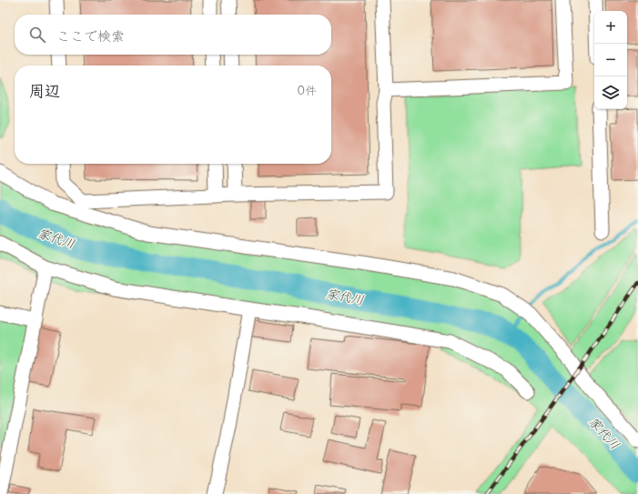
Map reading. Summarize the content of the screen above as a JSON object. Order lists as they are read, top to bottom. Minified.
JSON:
{"water":["家代川"],"page":{"map_buttons":["+","−"],"search":"ここで検索","heading":["周辺","0件"]}}
